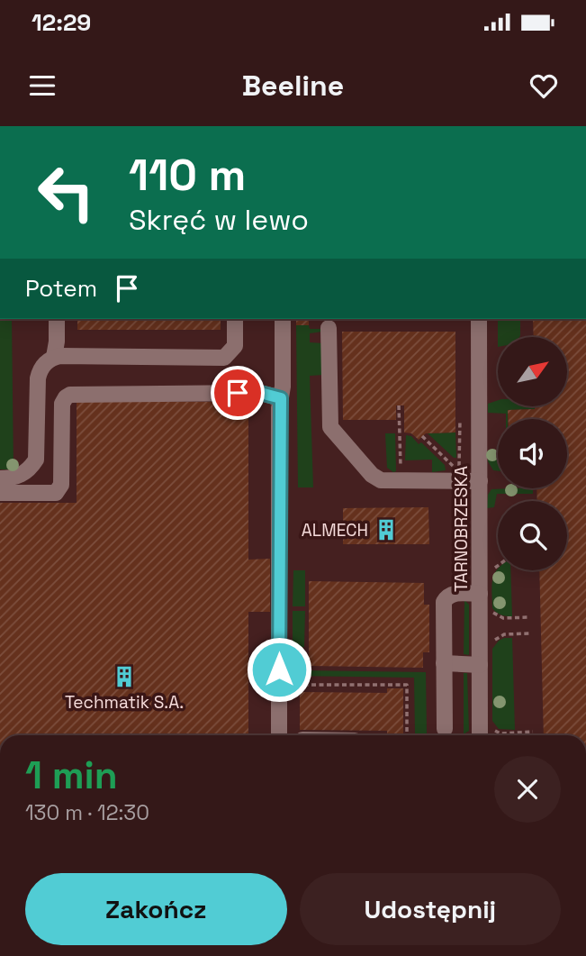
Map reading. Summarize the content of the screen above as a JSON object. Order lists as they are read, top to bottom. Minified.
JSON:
{"streets":{"lane":["TARNOBRZESKA"]},"places":{"building":["ALMECH","Techmatik S.A."]},"north":"top right","page":{"status":"12:29","header":"Beeline","turn":["110 m","Skręć w lewo"],"then":"Potem","heading":["1 min","130 m · 12:30"],"buttons":["Zakończ","Udostępnij"]}}
